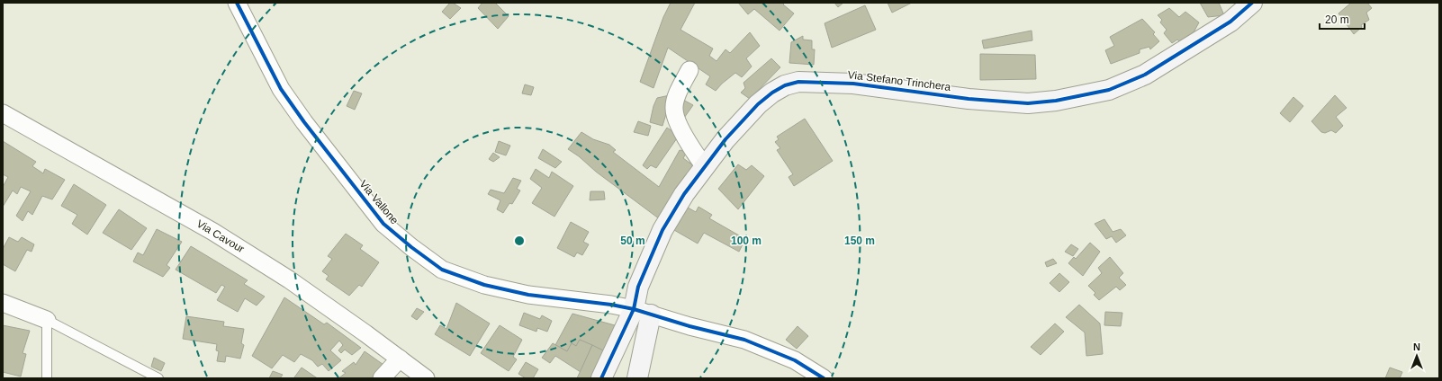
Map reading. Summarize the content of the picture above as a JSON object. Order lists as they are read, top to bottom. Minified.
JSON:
{"streets":{"street":["Via Stefano Trinchera","Via Vallone","Via Cavour"]},"crossings":[["Via Stefano Trinchera","Via Vallone"]],"scale_bar":"20 m","north":"top","rings":["50 m","100 m","150 m"]}
